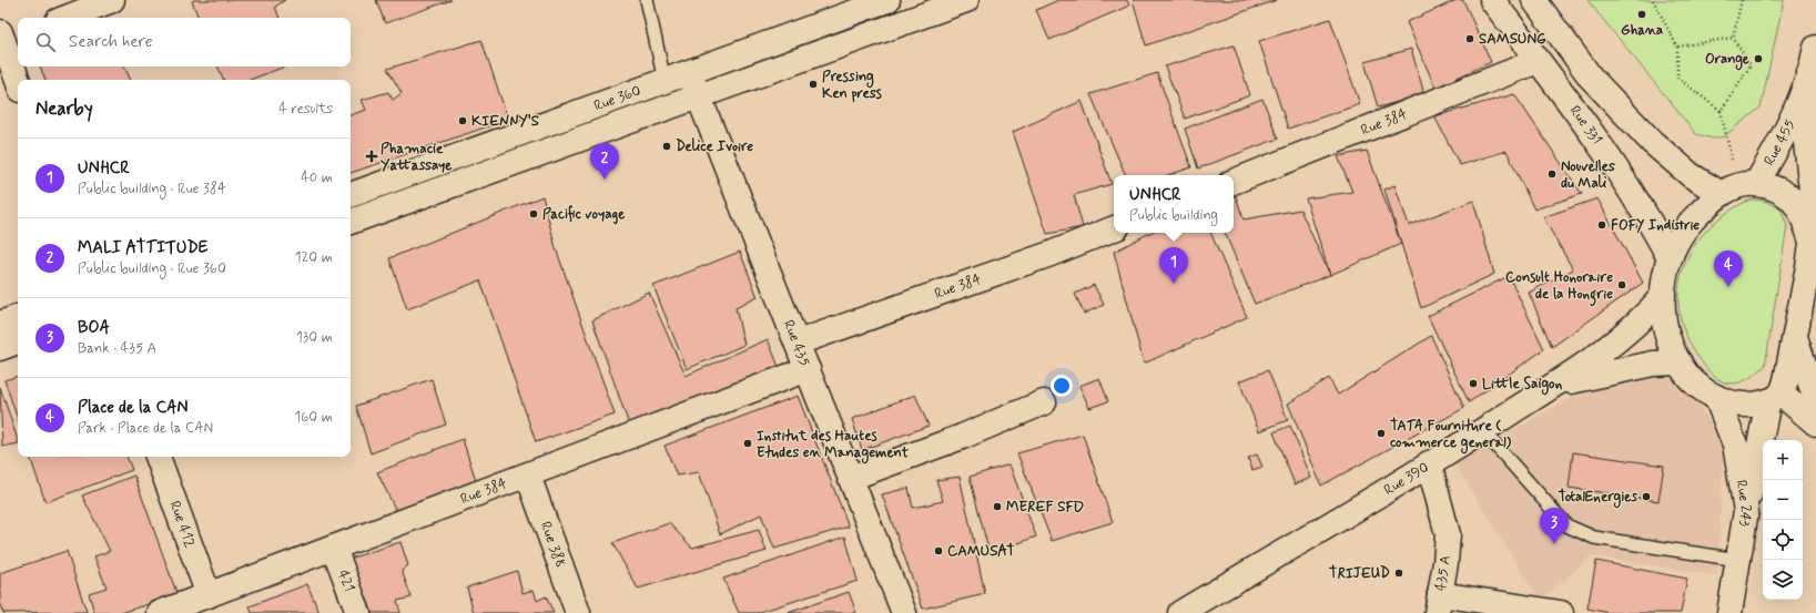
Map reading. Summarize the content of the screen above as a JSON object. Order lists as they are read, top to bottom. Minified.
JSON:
{"streets":{"street":["Rue 360","Rue 384","Rue 331","Rue 455","Rue 435","Rue 390","Rue 243","Rue 412","Rue 388","435 A","421"]},"crossings":[["Rue 360","Rue 435"],["Rue 384","Rue 331"],["Rue 384","Rue 435"],["Rue 384","Rue 412"],["Rue 384","Rue 388"],["Rue 384","421"],["Rue 331","Rue 455"],["Rue 390","435 A"]],"places":{"other":["Ghana","SAMSUNG","Orange","Pressing Ken press","KIENNY'S","Delice Ivoire","Nouvelles du Mali","Pacific voyage","FOFY Indistrie","Consult Honoraire de la Hongrie","Little Saigon","TATA Fourniture ( commerce general)","Institut des Hautes Etudes en Management","TotalEnergies","MEREF SFD","CAMUSAT","TRIJEUD"],"health":["Phamacie Yattassaye"]},"page":{"search":"Search here","heading":["Nearby","4 results"],"list":[{"mark":"1","name":"UNHCR","note":"Public building · Rue 384","value":"40 m"},{"mark":"2","name":"MALI ATTITUDE","note":"Public building · Rue 360","value":"120 m"},{"mark":"3","name":"BOA","note":"Bank · 435 A","value":"130 m"},{"mark":"4","name":"Place de la CAN","note":"Park · Place de la CAN","value":"160 m"}],"pins":["2","1","4","3"],"popup":["UNHCR","Public building"],"map_buttons":["+","−"]}}
